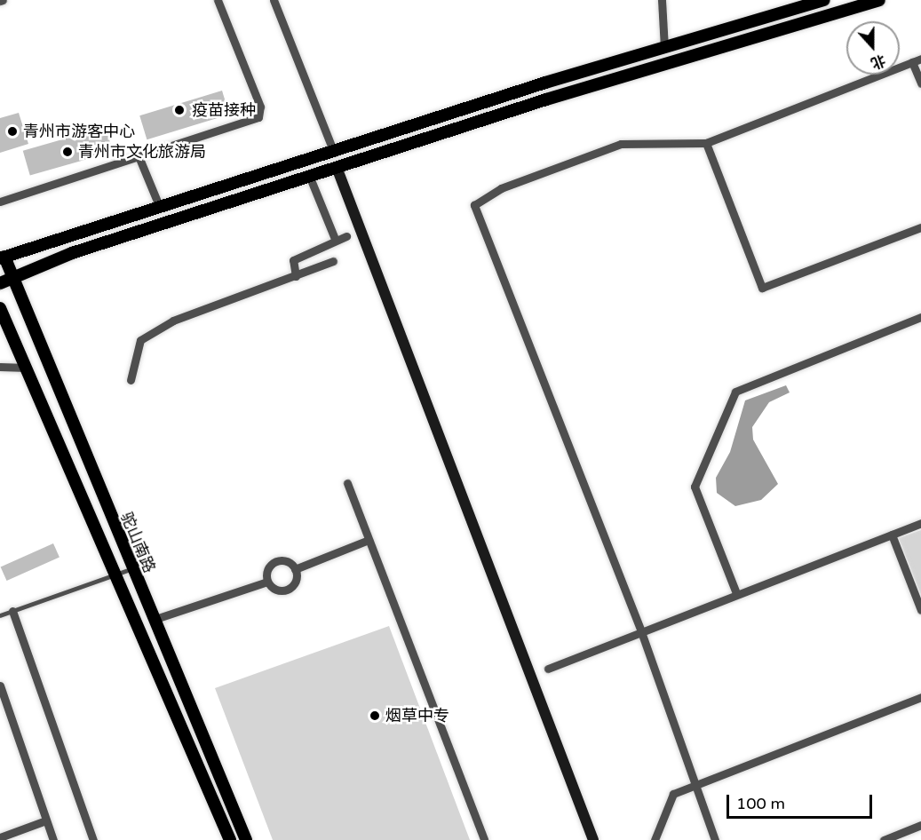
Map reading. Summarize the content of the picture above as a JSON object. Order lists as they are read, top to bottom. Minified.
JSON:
{"streets":{"main road":["驼山南路"]},"places":["疫苗接种","青州市游客中心","青州市文化旅游局","烟草中专"],"scale_bar":"100 m","north":"bottom"}
